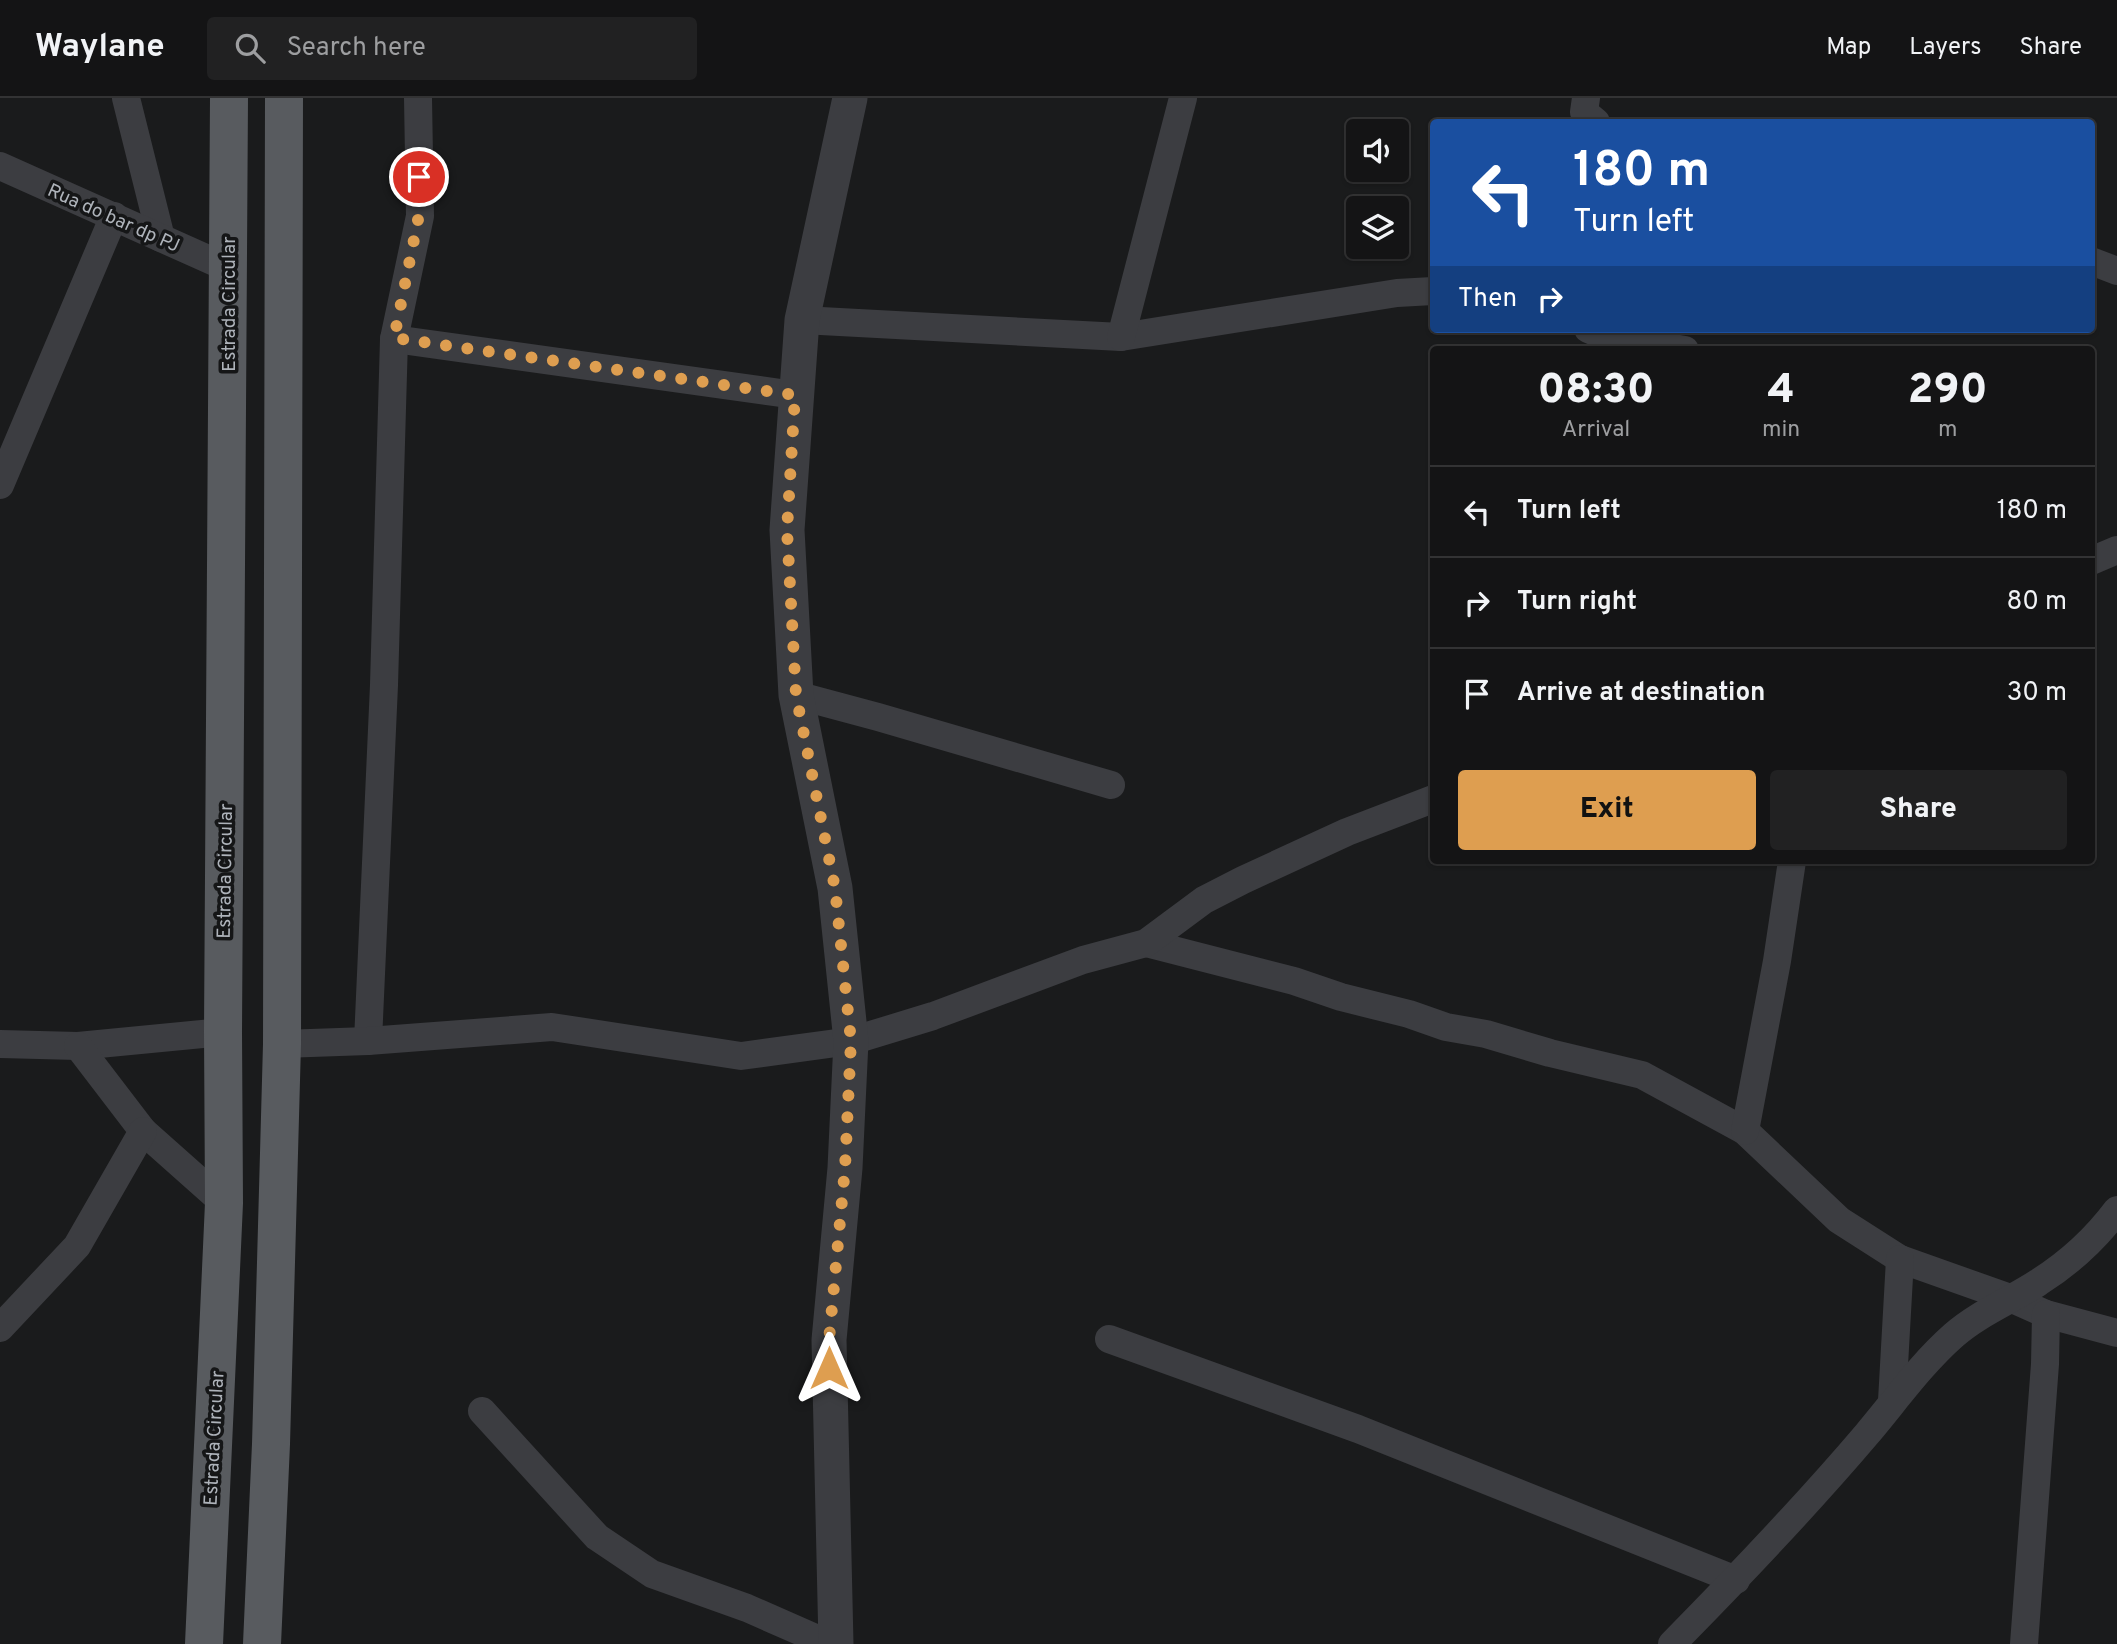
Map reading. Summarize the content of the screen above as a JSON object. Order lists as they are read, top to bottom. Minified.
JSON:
{"streets":{"main road":["Estrada Circular"],"street":["Rua do bar dp PJ"]},"crossings":[["Rua do bar dp PJ","Estrada Circular"]],"page":{"header":"Waylane","search":"Search here","nav":["Map","Layers","Share"],"turn":["180 m","Turn left"],"then":"Then","eta":["08:30","Arrival","4","min","290","m"],"list":[{"name":"Turn left","value":"180 m"},{"name":"Turn right","value":"80 m"},{"name":"Arrive at destination","value":"30 m"}],"buttons":["Exit","Share"]}}
